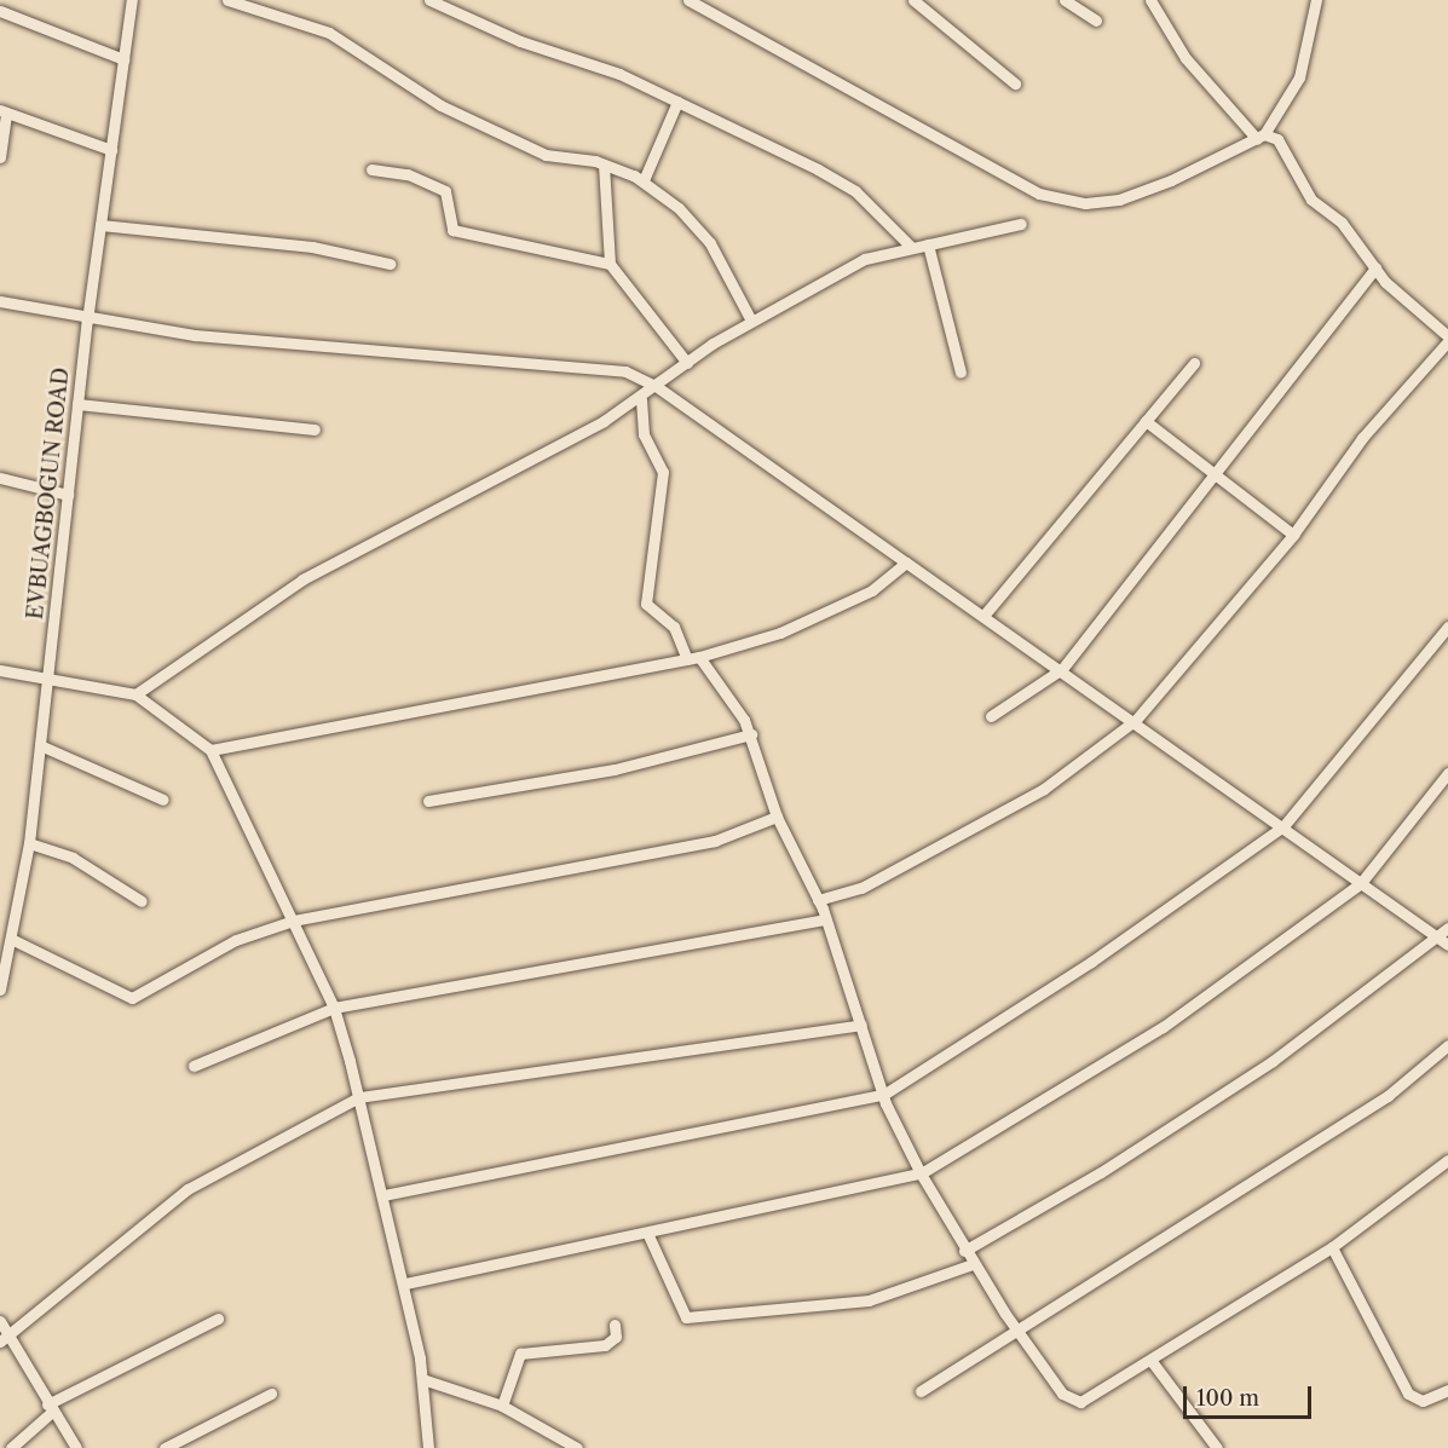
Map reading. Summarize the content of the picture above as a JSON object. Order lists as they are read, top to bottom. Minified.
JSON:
{"streets":{"street":["EVBUAGBOGUN ROAD"]},"scale_bar":"100 m"}
